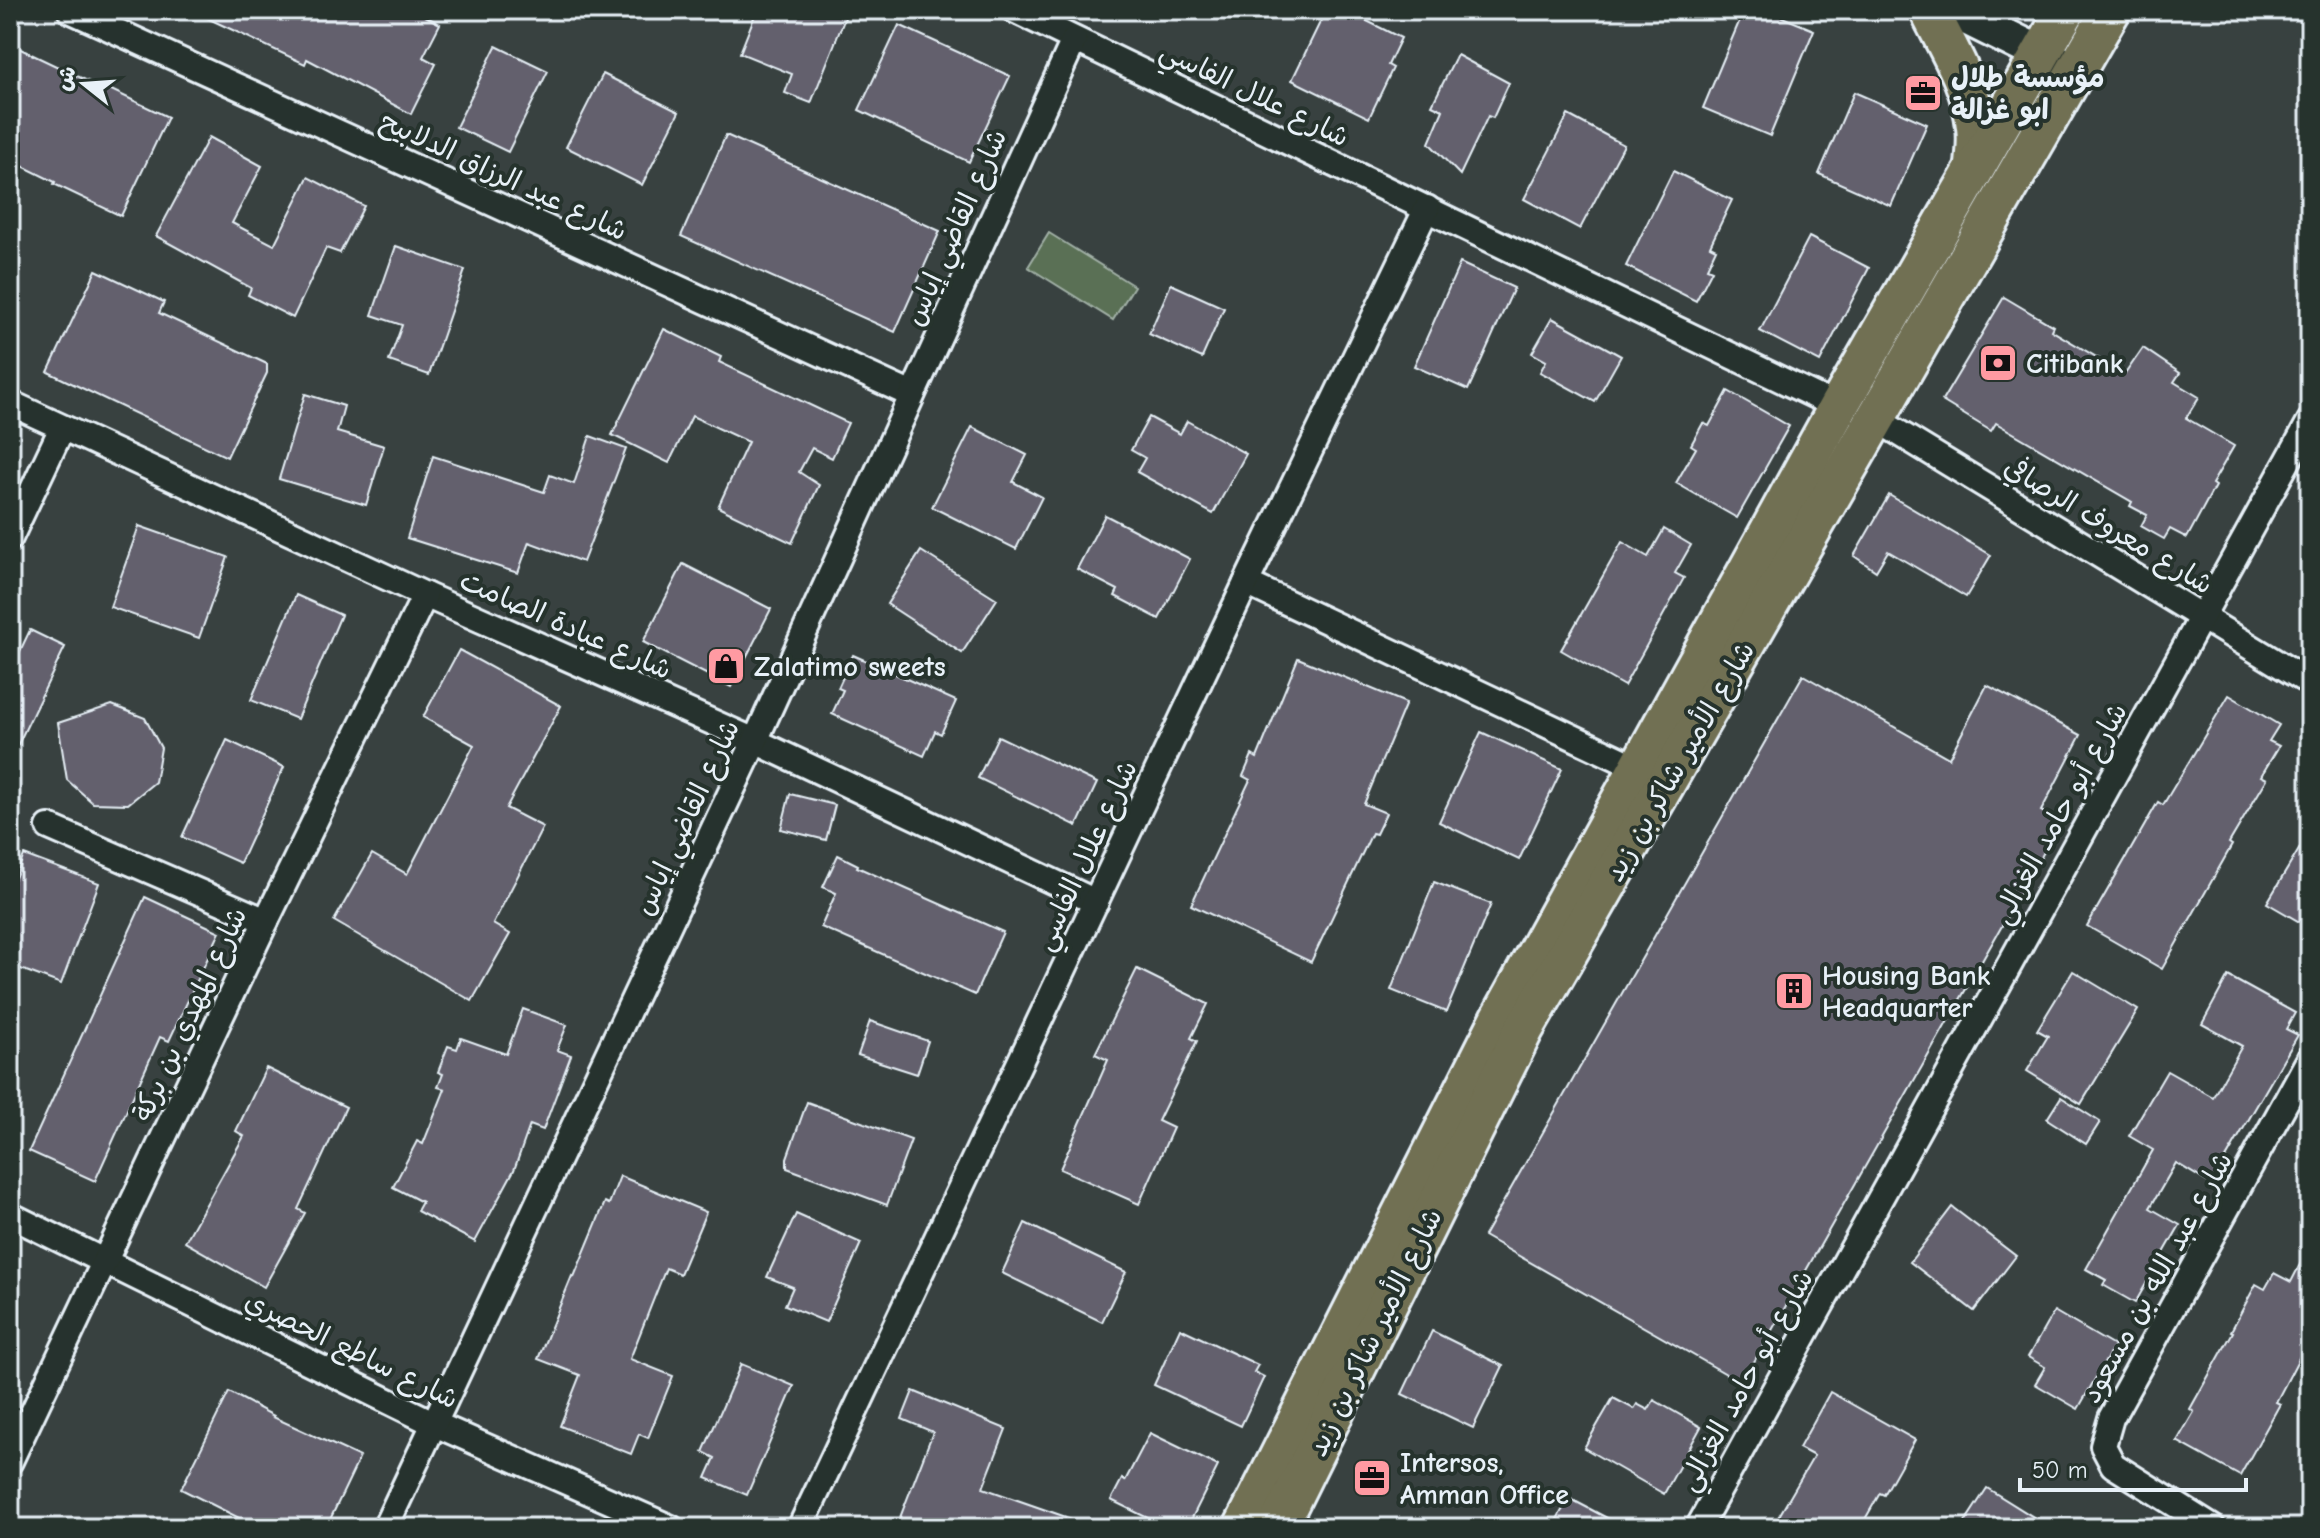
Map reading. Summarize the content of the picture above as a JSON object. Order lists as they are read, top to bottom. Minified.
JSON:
{"streets":{"main road":["شارع الأمير شاكر بن زيد"],"street":["شارع علال الفاسي","شارع عبد الرزاق الدلابيح","شارع القاضي إياس","شارع معروف الرصافي","شارع عبادة الصامت","شارع أبو حامد الغزالي","شارع المهدي بن بركة","شارع عبد الله بن مسعود","شارع ساطع الحصري"]},"crossings":[["شارع علال الفاسي","شارع القاضي إياس"],["شارع علال الفاسي","شارع عبادة الصامت"],["شارع علال الفاسي","شارع الأمير شاكر بن زيد"],["شارع عبد الرزاق الدلابيح","شارع القاضي إياس"],["شارع القاضي إياس","شارع عبادة الصامت"],["شارع القاضي إياس","شارع ساطع الحصري"],["شارع معروف الرصافي","شارع الأمير شاكر بن زيد"],["شارع معروف الرصافي","شارع أبو حامد الغزالي"],["شارع عبادة الصامت","شارع المهدي بن بركة"],["شارع المهدي بن بركة","شارع ساطع الحصري"]],"places":{"office":["مؤسسة طلال ابو غزالة","Intersos, Amman Office"],"bank":["Citibank"],"shop":["Zalatimo sweets"],"building":["Housing Bank Headquarter"]},"scale_bar":"50 m","north":"left"}
